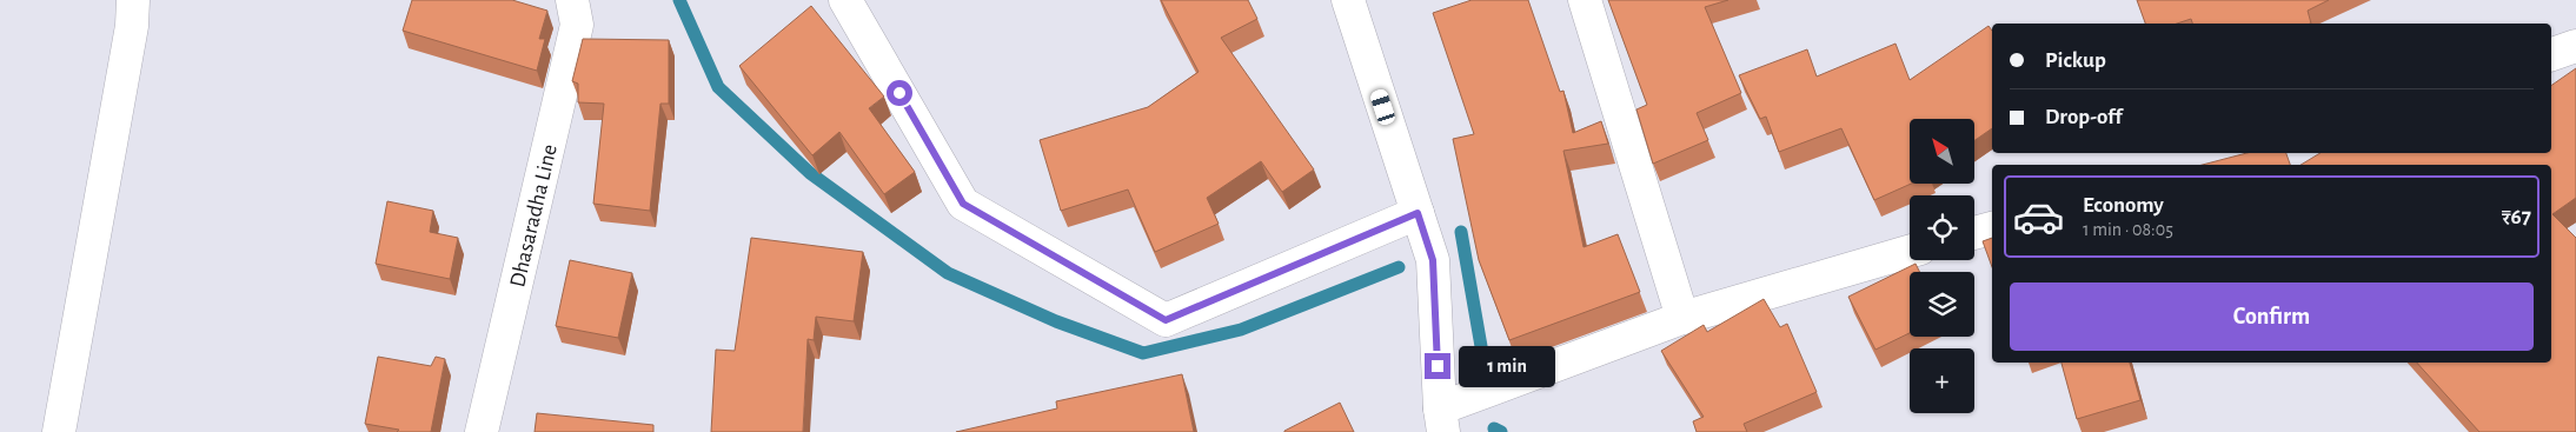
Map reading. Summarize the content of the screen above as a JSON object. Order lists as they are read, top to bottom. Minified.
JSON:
{"streets":{"street":["Dhasaradha Line"]},"north":"top left","page":{"banner":["Pickup","Drop-off"],"map_buttons":"+","list":[{"name":"Economy","note":"1 min · 08:05","value":"₹67"}],"buttons":"Confirm","bubble":"1 min"}}
